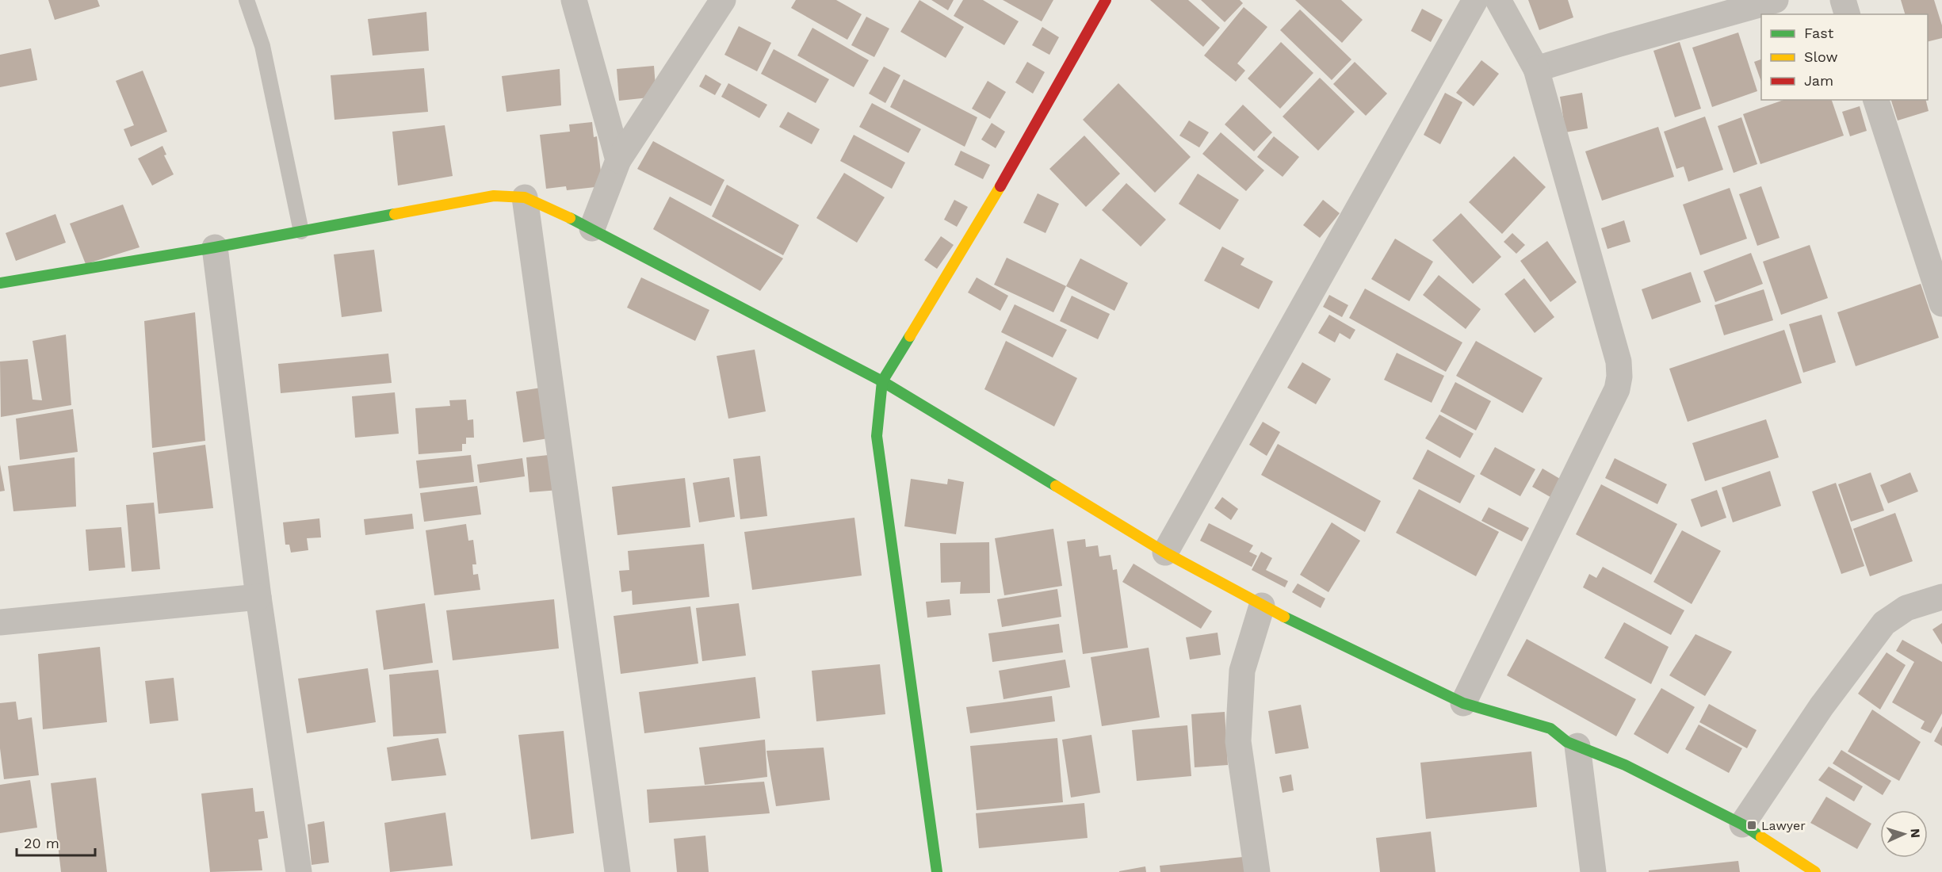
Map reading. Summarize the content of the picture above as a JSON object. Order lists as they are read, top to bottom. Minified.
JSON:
{"places":{"transit":["Lawyer"]},"legend":["Fast","Slow","Jam"],"scale_bar":"20 m","north":"right"}
